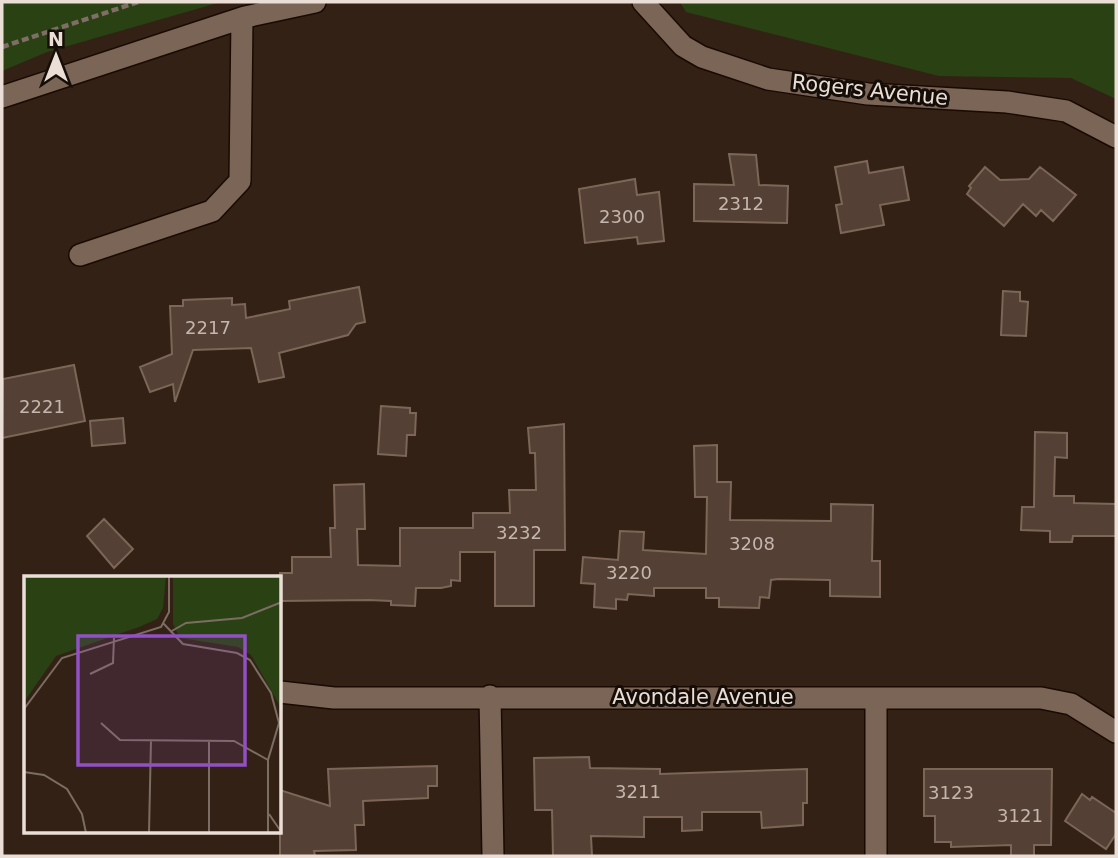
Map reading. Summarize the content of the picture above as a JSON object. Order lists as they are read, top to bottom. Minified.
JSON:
{"streets":{"street":["Rogers Avenue","Avondale Avenue"]},"house_numbers":["2312","2300","2217","2221","3232","3208","3220","3211","3123","3121"],"north":"top"}
